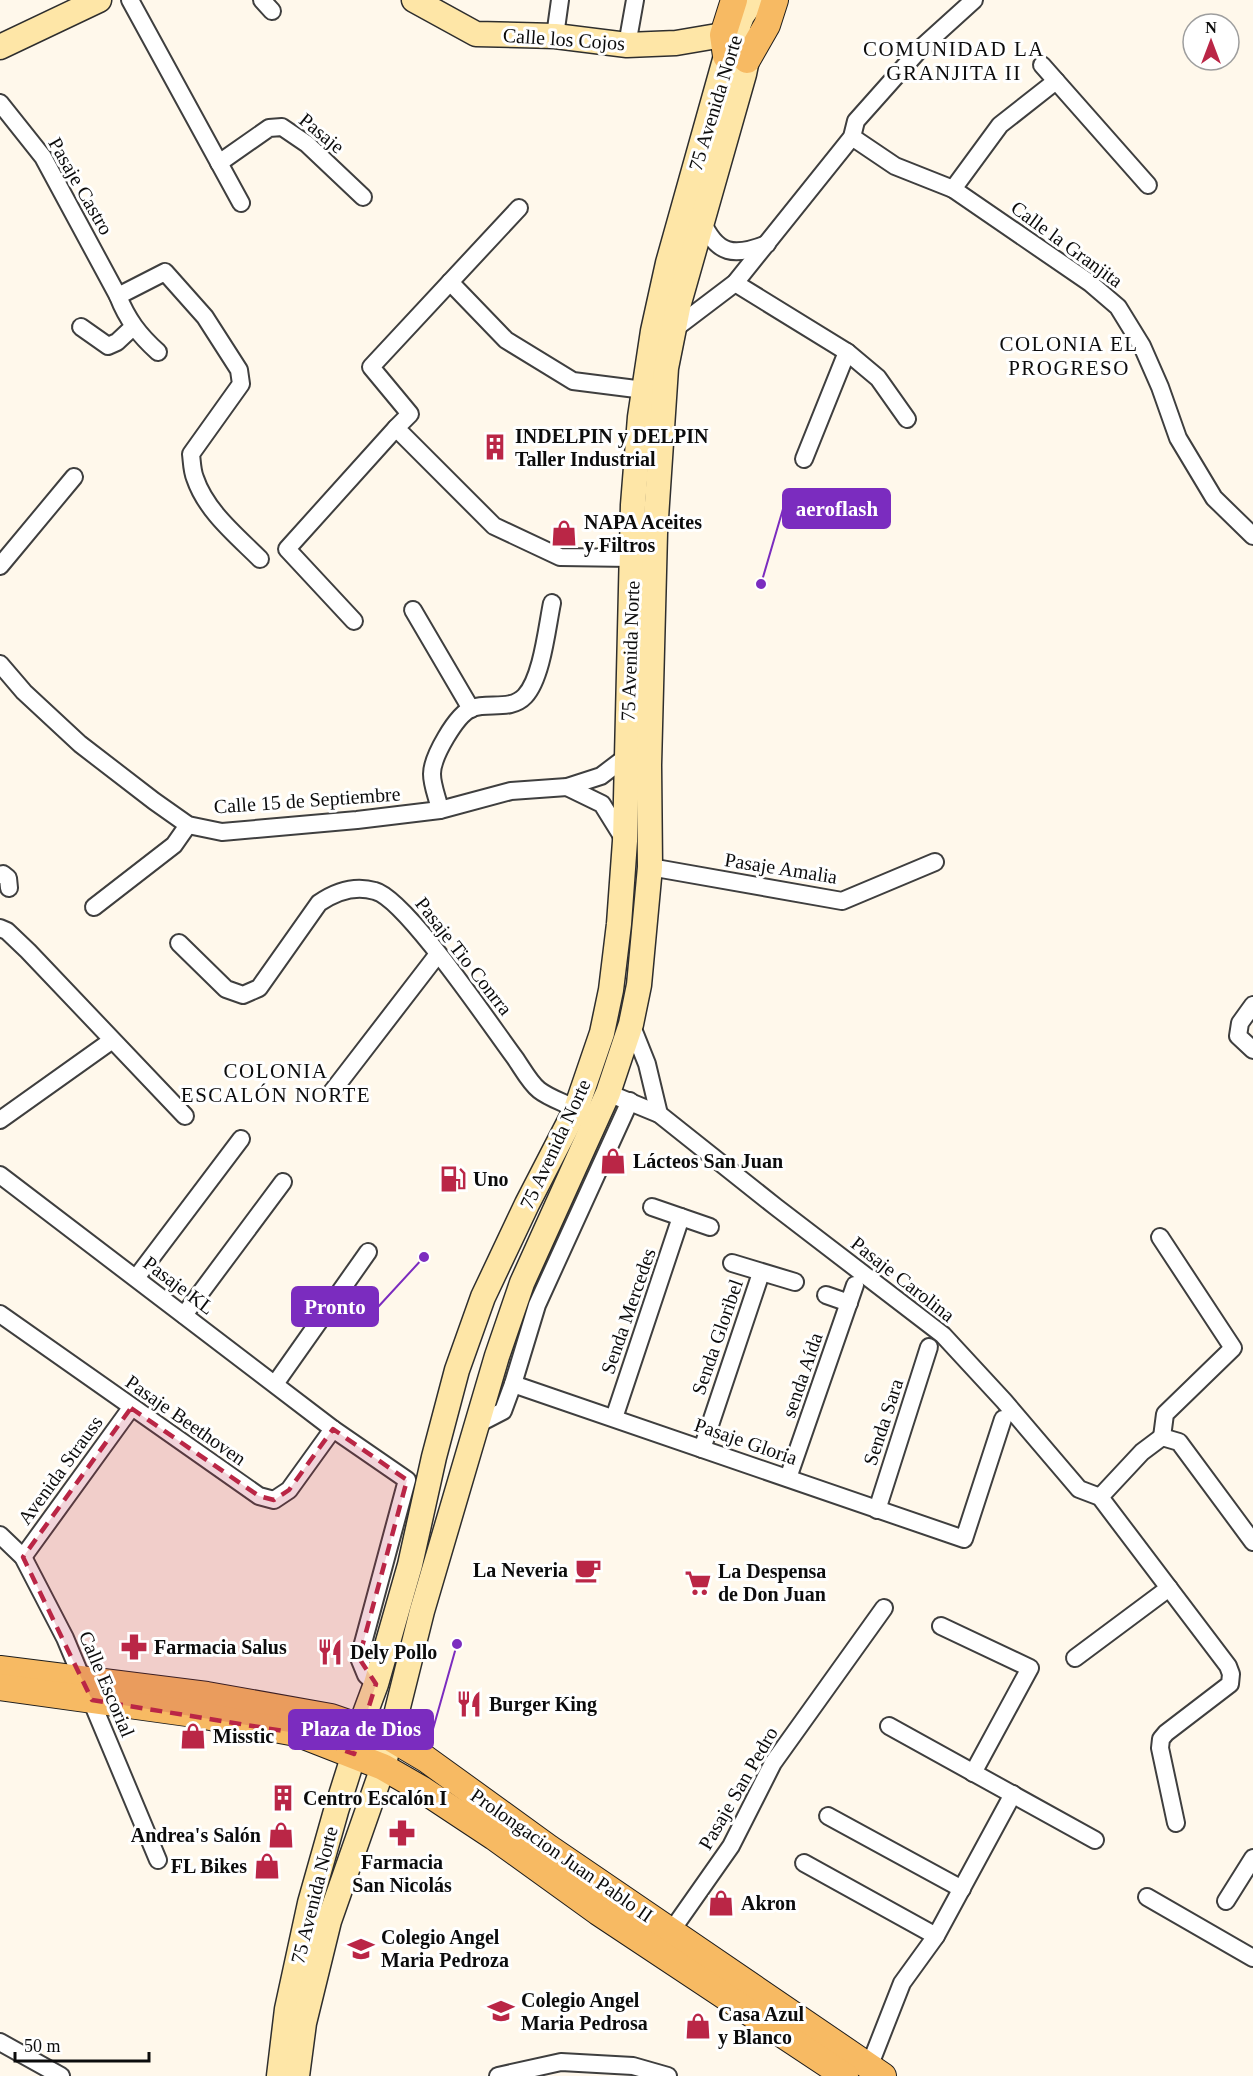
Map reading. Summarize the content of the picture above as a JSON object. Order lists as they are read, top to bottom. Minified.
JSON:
{"streets":{"main road":["Calle los Cojos","75 Avenida Norte","Prolongacion Juan Pablo II"],"street":["Pasaje","Pasaje Castro","Calle la Granjita","Calle 15 de Septiembre","Pasaje Amalia","Pasaje Tio Conrra","Pasaje Carolina","Pasaje KL","Senda Mercedes","Senda Gloribel","senda Aída","Pasaje Beethoven","Senda Sara","Pasaje Gloria","Avenida Strauss","Calle Escorial","Pasaje San Pedro"]},"crossings":[["Calle los Cojos","75 Avenida Norte"],["75 Avenida Norte","Calle 15 de Septiembre"],["75 Avenida Norte","Pasaje Amalia"],["75 Avenida Norte","Pasaje Tio Conrra"],["75 Avenida Norte","Pasaje Carolina"],["75 Avenida Norte","Pasaje KL"],["75 Avenida Norte","Prolongacion Juan Pablo II"],["Pasaje KL","Pasaje Beethoven"],["Senda Mercedes","Pasaje Gloria"],["Senda Gloribel","Pasaje Gloria"],["senda Aída","Pasaje Gloria"],["Pasaje Beethoven","Avenida Strauss"],["Senda Sara","Pasaje Gloria"],["Avenida Strauss","Calle Escorial"],["Calle Escorial","Prolongacion Juan Pablo II"],["Pasaje San Pedro","Prolongacion Juan Pablo II"]],"districts":["COMUNIDAD LA GRANJITA II","COLONIA EL PROGRESO","COLONIA ESCALÓN NORTE"],"places":{"building":["INDELPIN y DELPIN Taller Industrial","Centro Escalón I"],"shop":["NAPA Aceites y Filtros","Lácteos San Juan","Misstic","Andrea's Salón","FL Bikes","Akron","Casa Azul y Blanco"],"other":["aeroflash","Pronto","Plaza de Dios"],"fuel station":["Uno"],"cafe":["La Neveria"],"supermarket":["La Despensa de Don Juan"],"pharmacy":["Farmacia Salus","Farmacia San Nicolás"],"restaurant":["Dely Pollo","Burger King"],"school or university":["Colegio Angel Maria Pedroza","Colegio Angel Maria Pedrosa"]},"scale_bar":"50 m","north":"top"}
